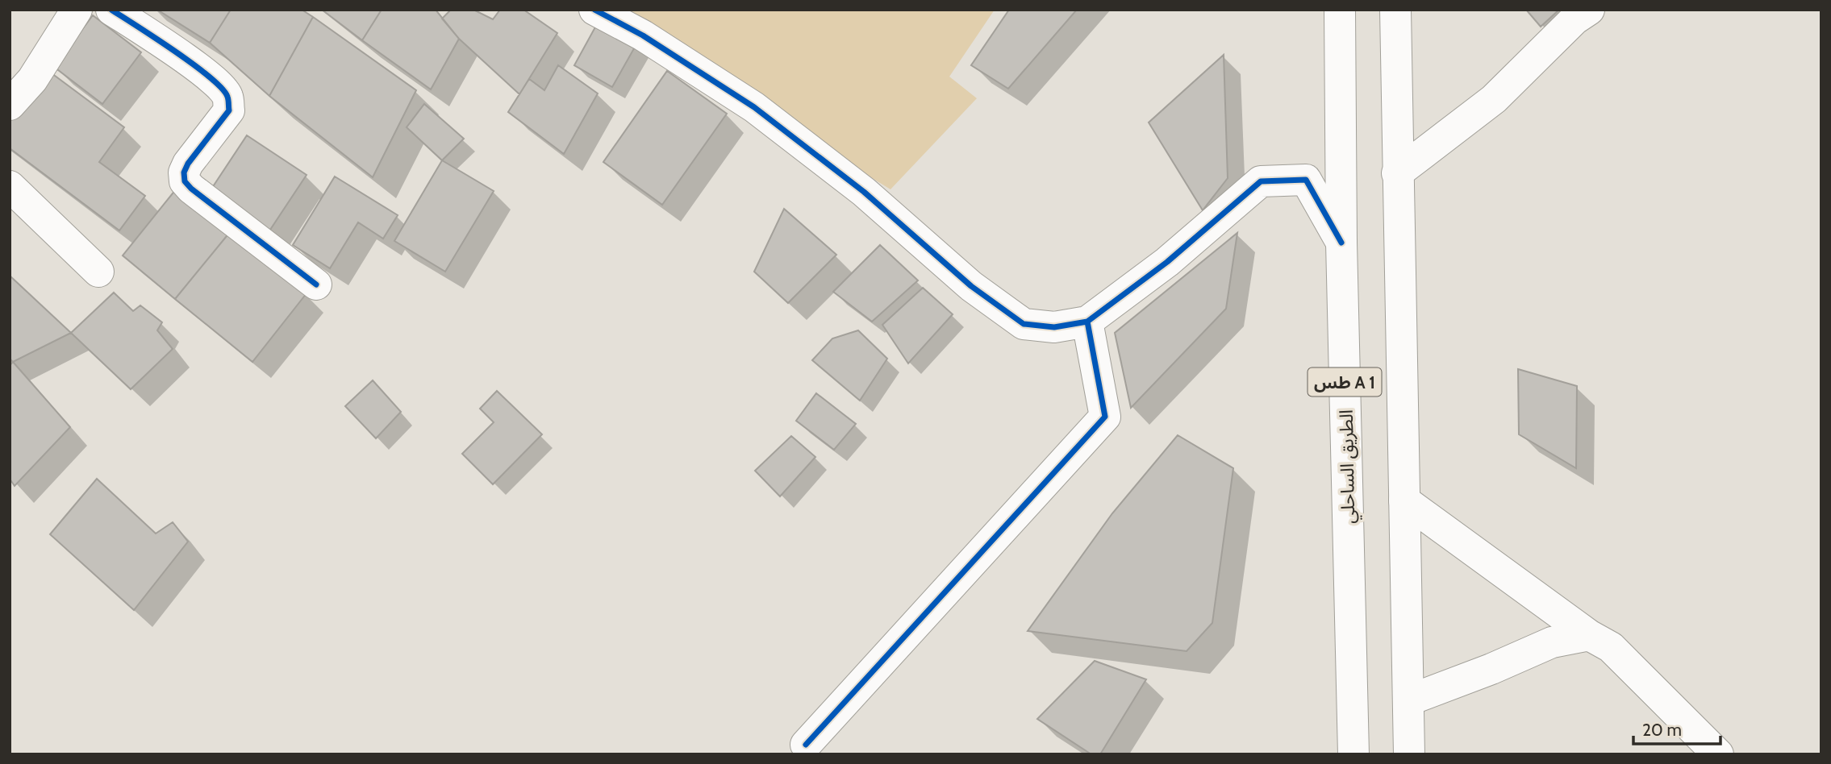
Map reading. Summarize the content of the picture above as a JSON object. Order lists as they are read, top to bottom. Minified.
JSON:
{"streets":{"main road":["طس A 1","الطريق الساحلي"]},"scale_bar":"20 m"}
